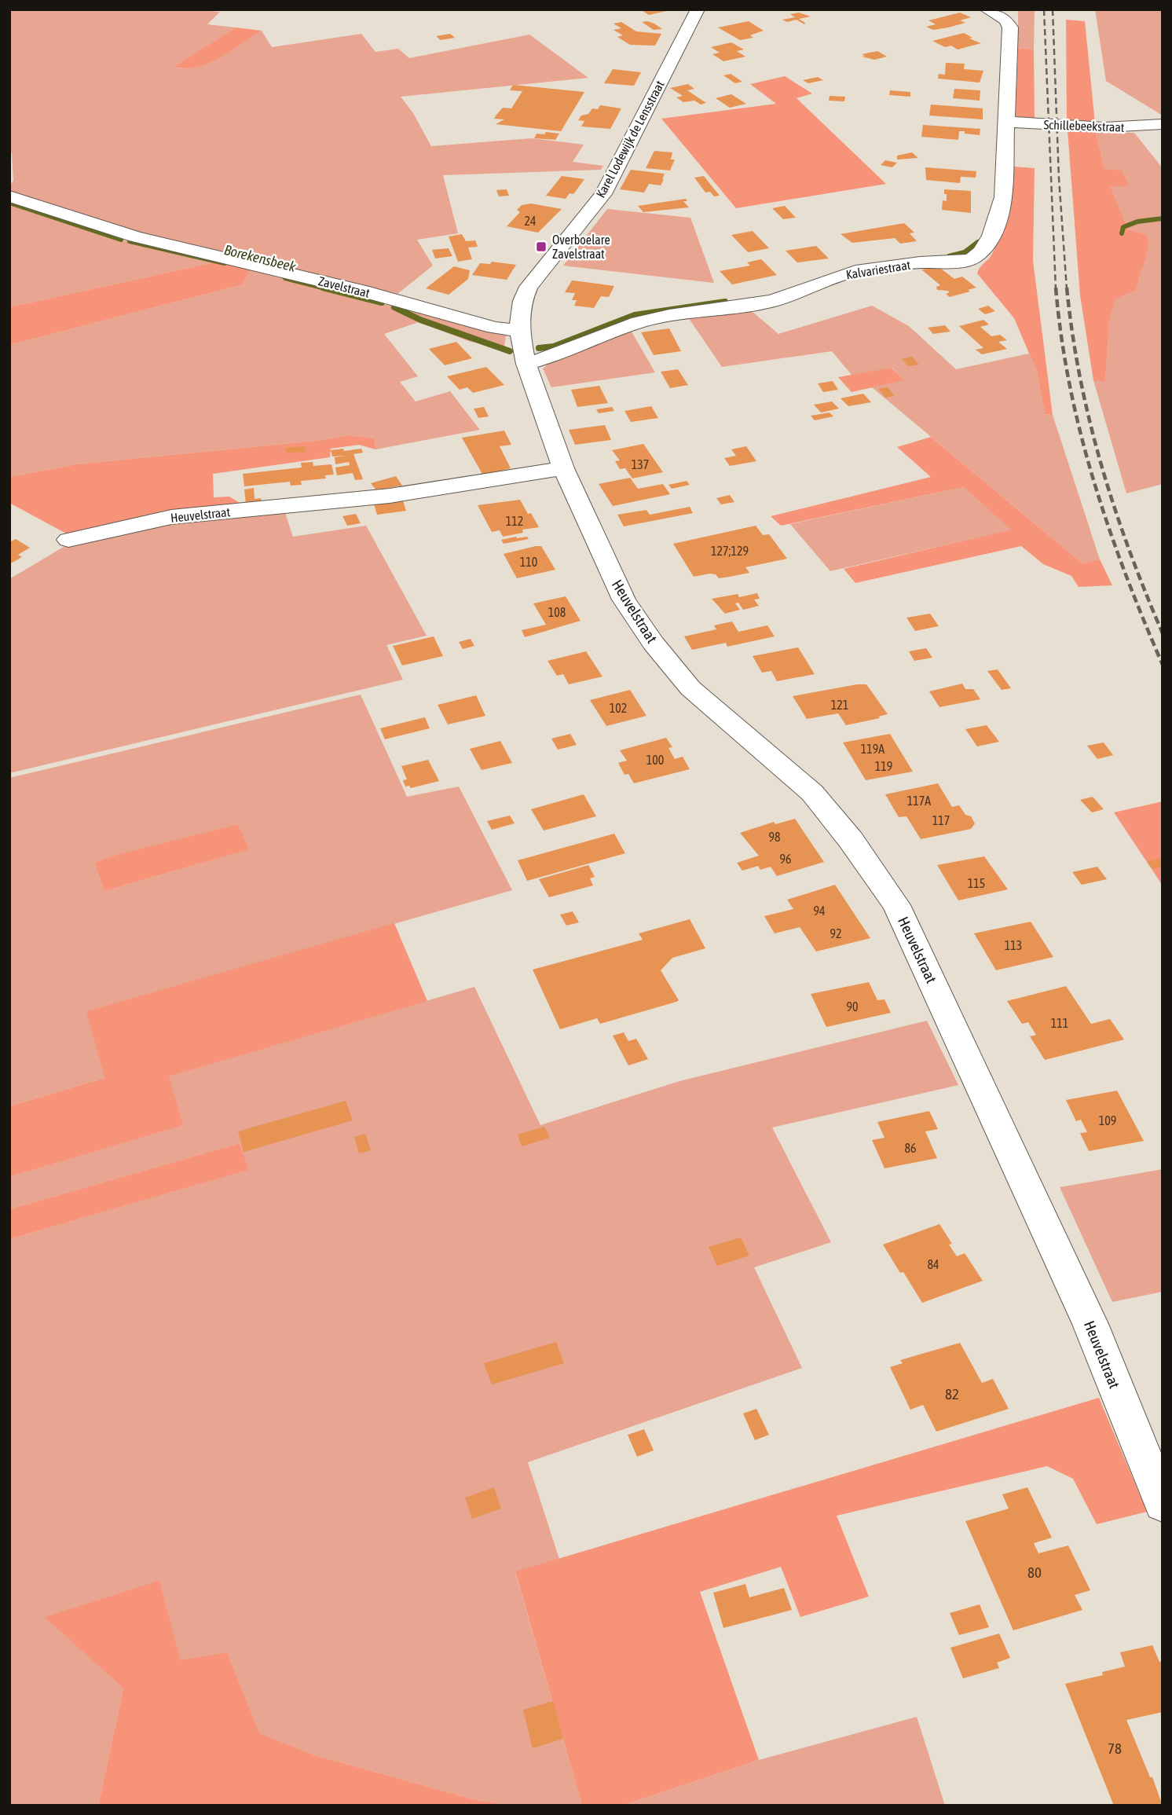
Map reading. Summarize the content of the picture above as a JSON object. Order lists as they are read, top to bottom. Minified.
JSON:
{"streets":{"street":["Schillebeekstraat","Karel Lodewijk de Lensstraat","Kalvariestraat","Zavelstraat","Heuvelstraat"]},"crossings":[["Schillebeekstraat","Kalvariestraat"],["Karel Lodewijk de Lensstraat","Kalvariestraat"],["Karel Lodewijk de Lensstraat","Zavelstraat"],["Karel Lodewijk de Lensstraat","Heuvelstraat"],["Kalvariestraat","Zavelstraat"],["Kalvariestraat","Heuvelstraat"],["Zavelstraat","Heuvelstraat"]],"water":["Borekensbeek"],"places":{"transit":["Overboelare Zavelstraat"]},"house_numbers":["24","137","112","127;129","110","108","121","102","119A","100","119","117A","117","98","96","115","94","92","113","90","111","109","86","84","82","80","78"]}
